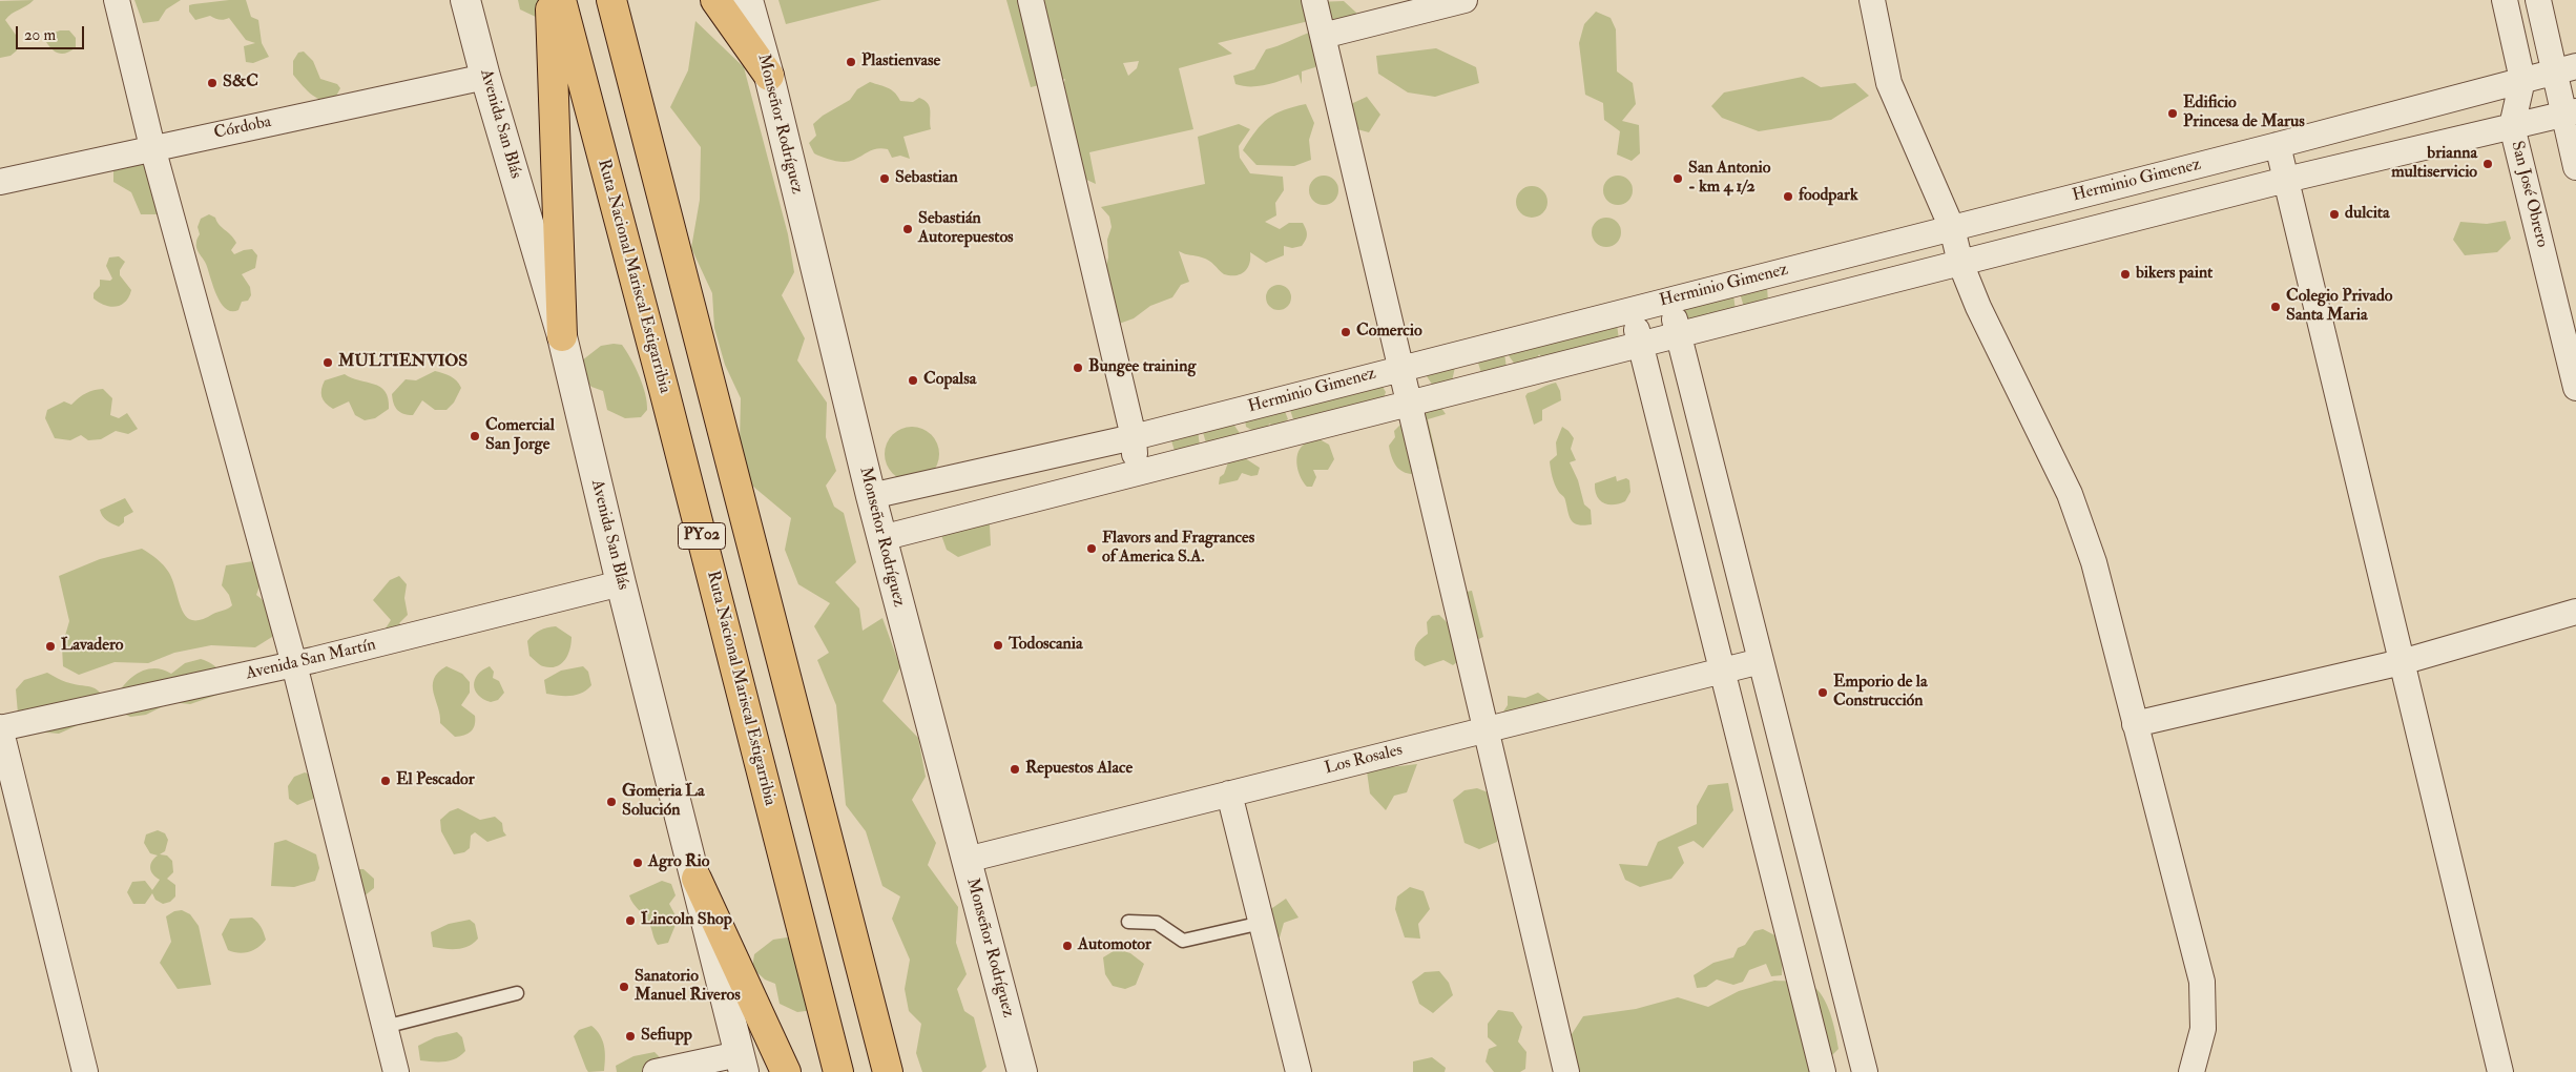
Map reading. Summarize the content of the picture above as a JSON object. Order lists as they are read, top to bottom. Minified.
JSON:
{"streets":{"highway":["Ruta Nacional Mariscal Estigarribia","PY02"],"street":["Avenida San Blás","Monseñor Rodríguez","Córdoba","Herminio Gimenez","San José Obrero","Avenida San Martín","Los Rosales"]},"crossings":[["Avenida San Blás","Córdoba"],["Avenida San Blás","Avenida San Martín"],["Monseñor Rodríguez","Herminio Gimenez"],["Monseñor Rodríguez","Los Rosales"],["Herminio Gimenez","San José Obrero"]],"places":["Plastienvase","S&C","Edificio Princesa de Marus","brianna multiservicio","Sebastian","San Antonio - km 4 1/2","foodpark","dulcita","Sebastián Autorepuestos","bikers paint","Colegio Privado Santa Maria","Comercio","MULTIENVIOS","Bungee training","Copalsa","Comercial San Jorge","Flavors and Fragrances of America S.A.","Todoscania","Lavadero","Emporio de la Construcción","Repuestos Alace","El Pescador","Gomeria La Solución","Agro Rio","Lincoln Shop","Automotor","Sanatorio Manuel Riveros","Sefiupp"],"scale_bar":"20 m"}
